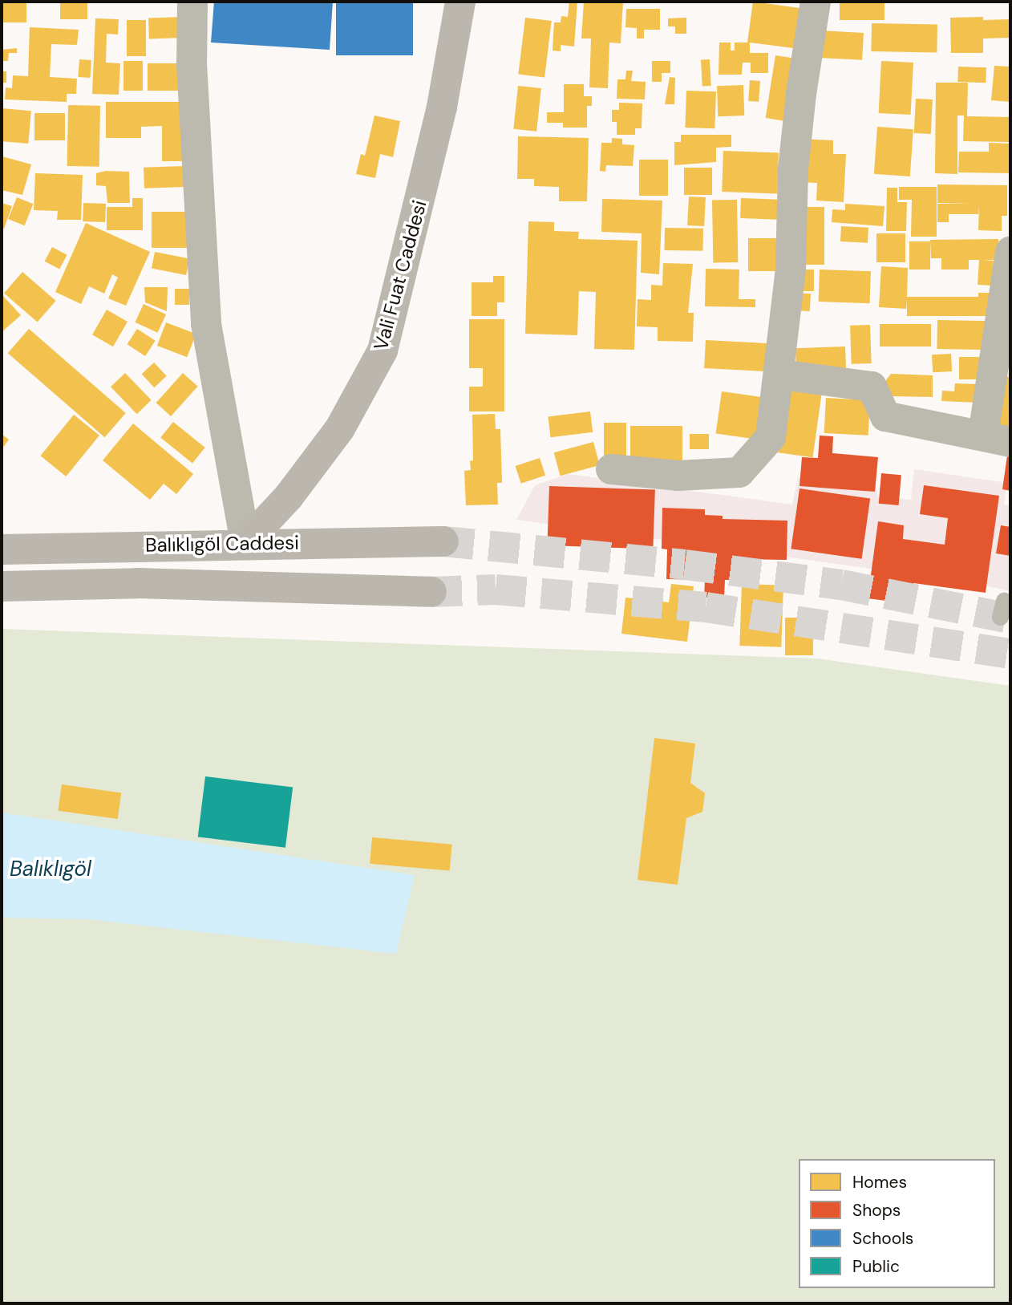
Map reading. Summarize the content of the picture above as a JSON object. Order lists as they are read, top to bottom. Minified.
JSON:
{"streets":{"main road":["Vali Fuat Caddesi","Balıklıgöl Caddesi"]},"crossings":[["Vali Fuat Caddesi","Balıklıgöl Caddesi"]],"water":["Balıklıgöl"],"legend":["Homes","Shops","Schools","Public"]}
